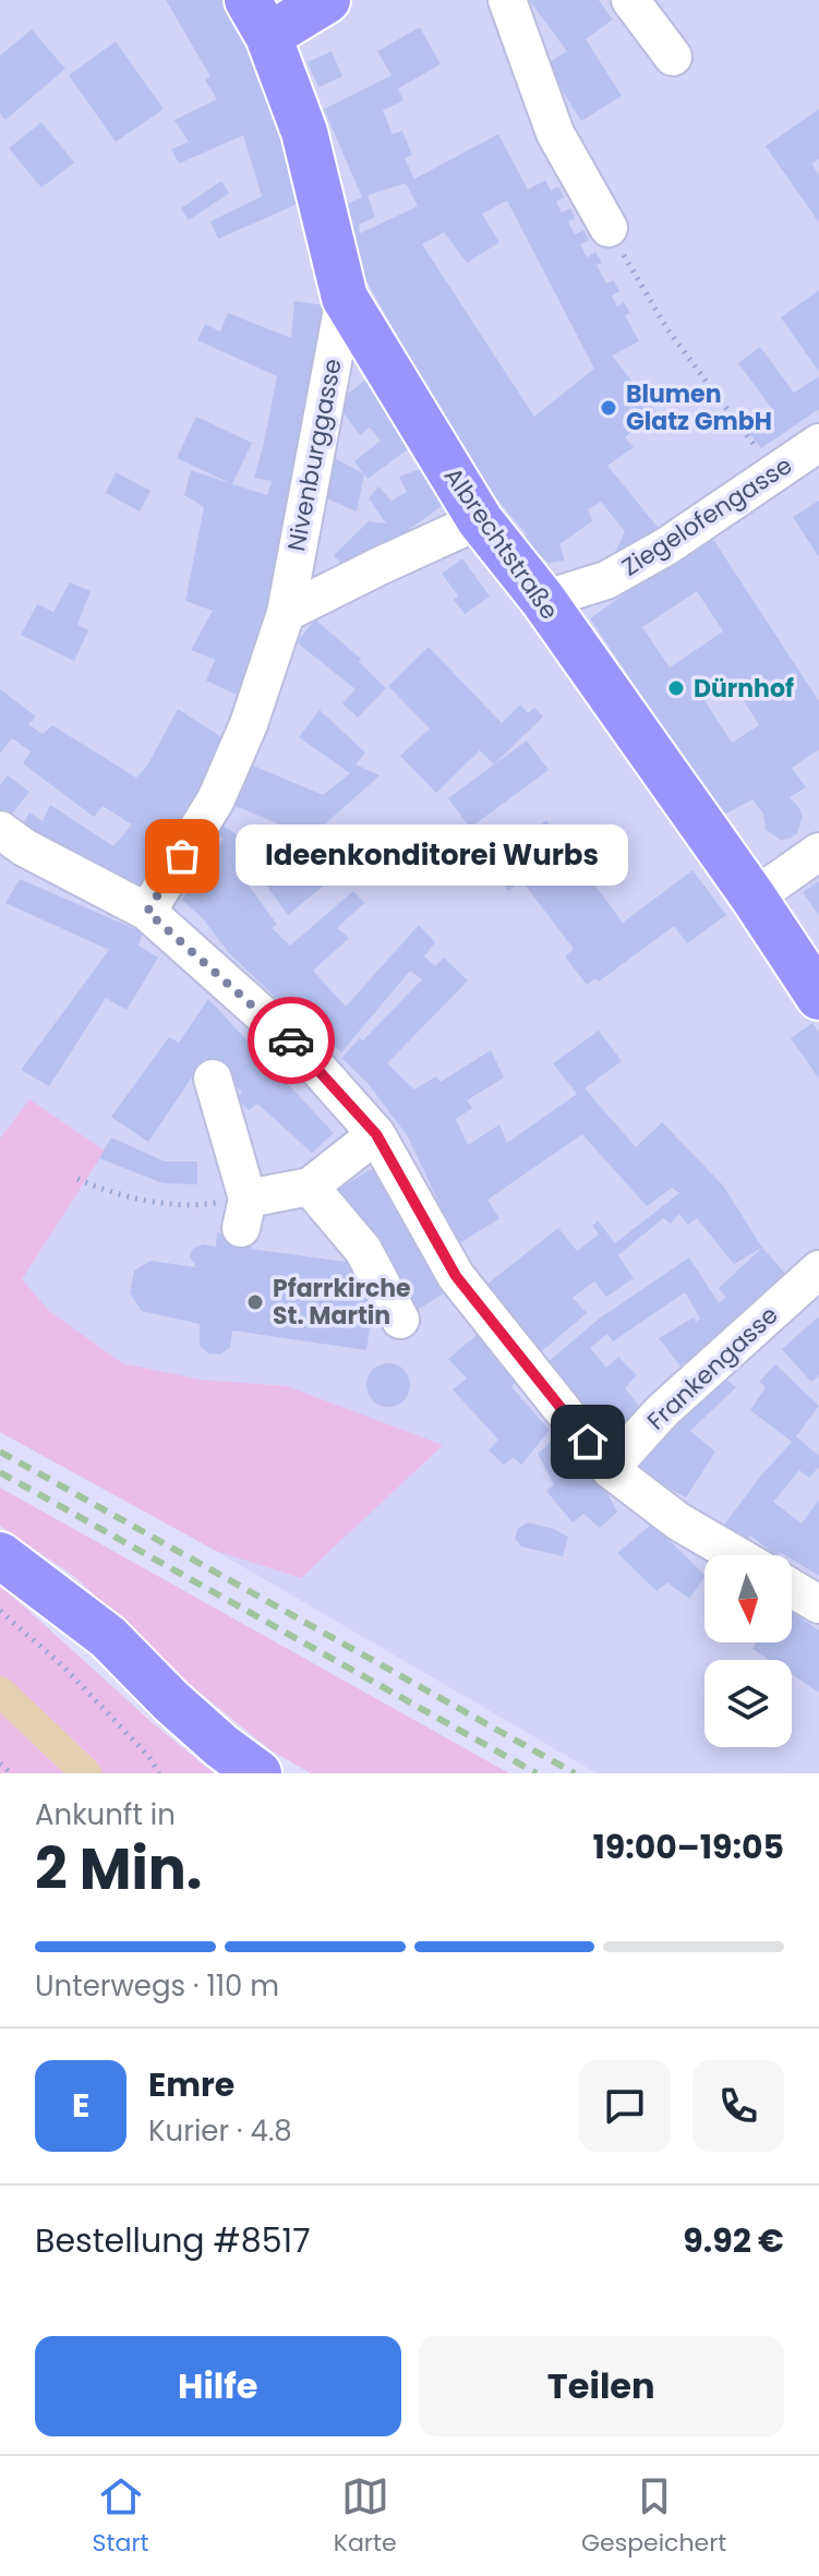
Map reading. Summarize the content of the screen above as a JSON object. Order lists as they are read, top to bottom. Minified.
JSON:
{"streets":{"main road":["Albrechtstraße"],"street":["Nivenburggasse","Ziegelofengasse","Frankengasse"]},"crossings":[["Nivenburggasse","Albrechtstraße"],["Ziegelofengasse","Albrechtstraße"]],"places":["Blumen Glatz GmbH","Dürnhof","Ideenkonditorei Wurbs","Pfarrkirche St. Martin"],"north":"bottom","page":{"bubble":"Ideenkonditorei Wurbs","heading":["2 Min.","Ankunft in","19:00–19:05"],"panel":["Emre","Kurier · 4.8","Bestellung #8517","9.92 €"],"bar":"Unterwegs · 110 m","round":"E","buttons":["Hilfe","Teilen"],"tabs":["Start","Karte","Gespeichert"]}}
